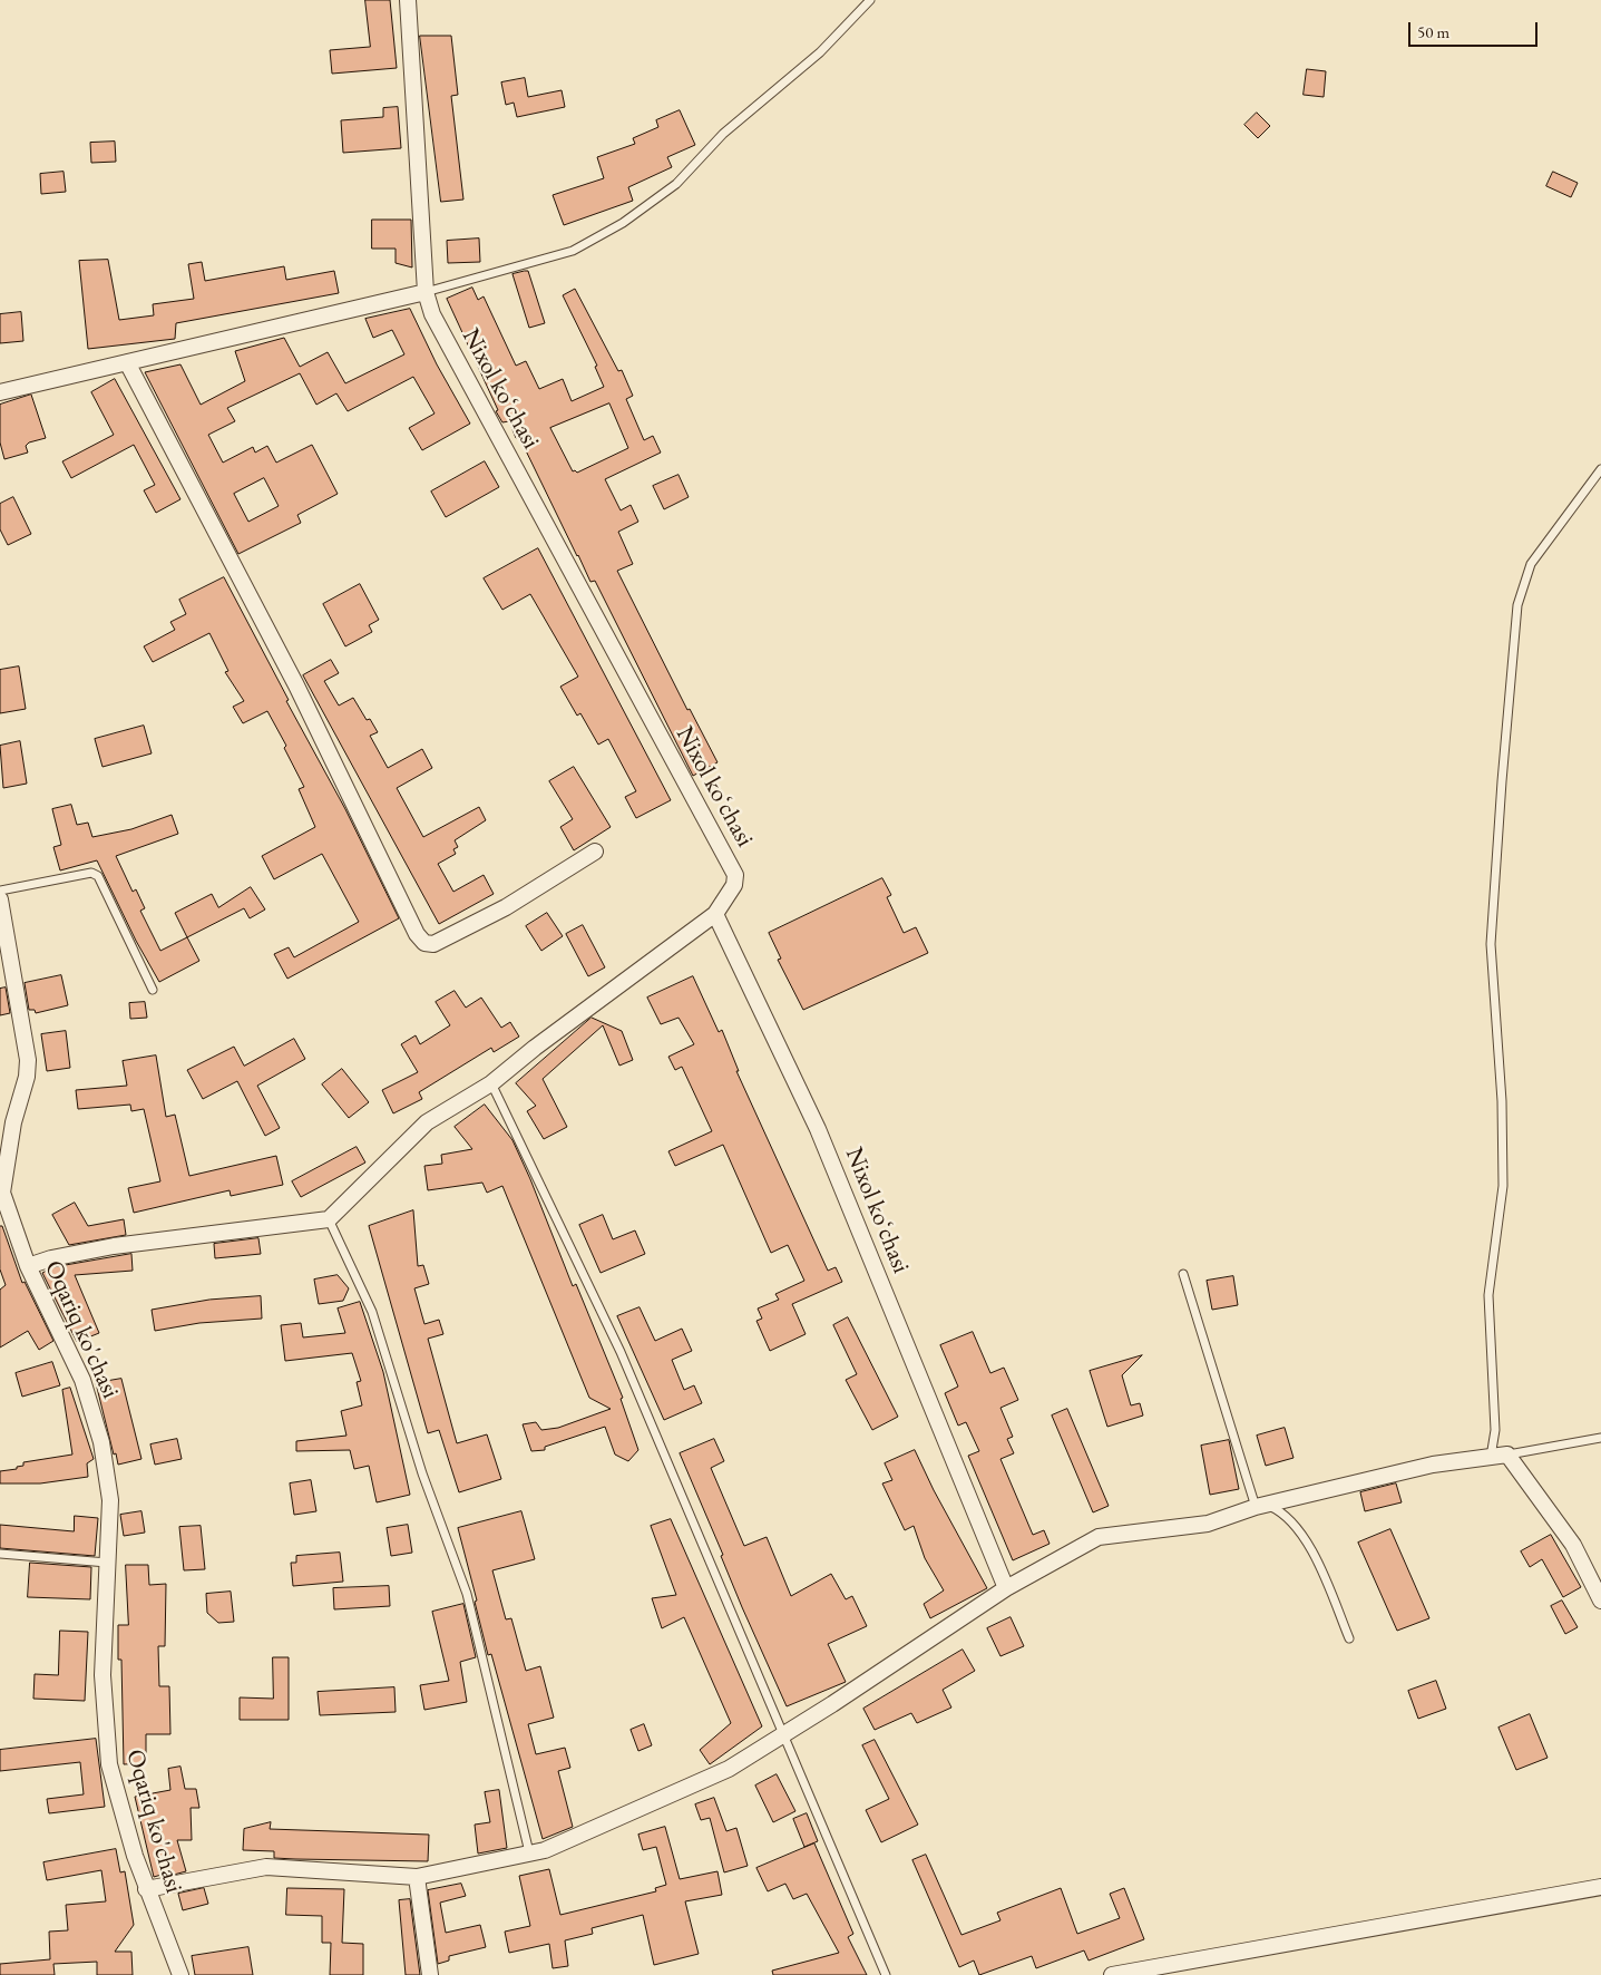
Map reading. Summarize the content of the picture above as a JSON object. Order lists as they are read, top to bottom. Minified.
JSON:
{"streets":{"street":["Nixol koʻchasi","Oqariq ko'chasi"]},"scale_bar":"50 m"}
